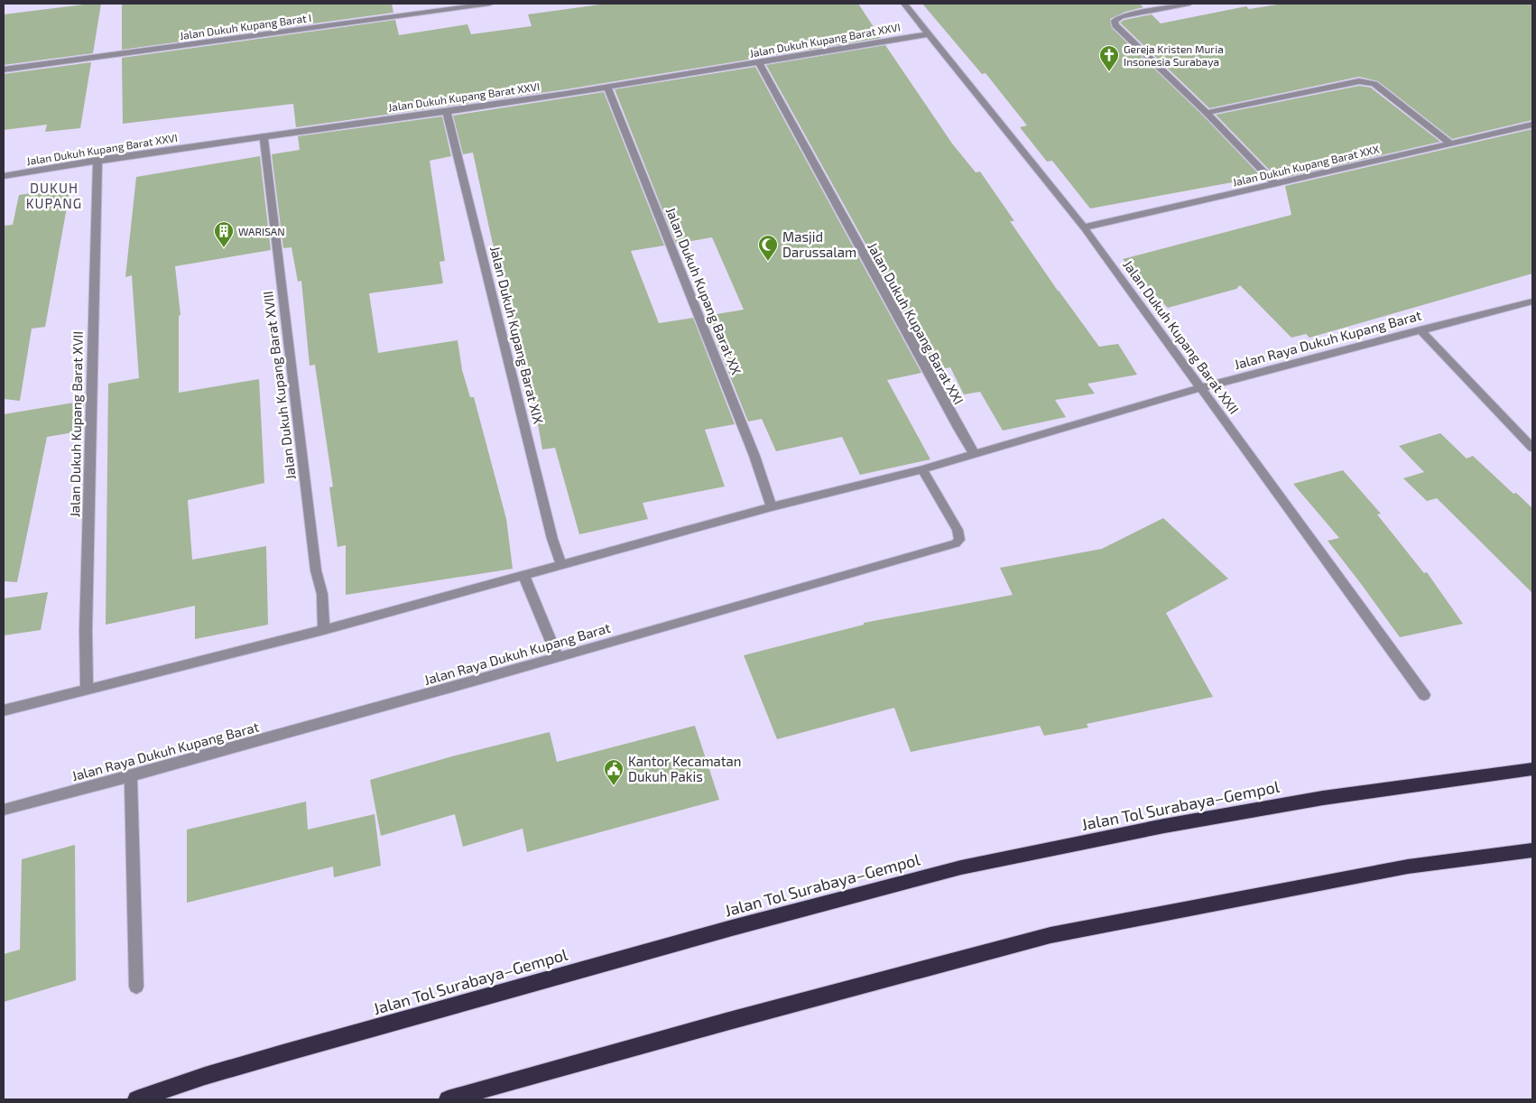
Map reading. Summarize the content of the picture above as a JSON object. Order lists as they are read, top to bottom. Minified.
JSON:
{"streets":{"highway":["Jalan Tol Surabaya–Gempol"],"street":["Jalan Dukuh Kupang Barat I","Jalan Dukuh Kupang Barat XXVI","Jalan Dukuh Kupang Barat XXX","Jalan Dukuh Kupang Barat XX","Jalan Dukuh Kupang Barat XXI","Jalan Dukuh Kupang Barat XIX","Jalan Dukuh Kupang Barat XXII","Jalan Raya Dukuh Kupang Barat","Jalan Dukuh Kupang Barat XVIII","Jalan Dukuh Kupang Barat XVII"]},"crossings":[["Jalan Dukuh Kupang Barat XXVI","Jalan Dukuh Kupang Barat XX"],["Jalan Dukuh Kupang Barat XXVI","Jalan Dukuh Kupang Barat XXI"],["Jalan Dukuh Kupang Barat XXVI","Jalan Dukuh Kupang Barat XIX"],["Jalan Dukuh Kupang Barat XXVI","Jalan Dukuh Kupang Barat XXII"],["Jalan Dukuh Kupang Barat XXVI","Jalan Dukuh Kupang Barat XVIII"],["Jalan Dukuh Kupang Barat XXVI","Jalan Dukuh Kupang Barat XVII"],["Jalan Dukuh Kupang Barat XXX","Jalan Dukuh Kupang Barat XXII"],["Jalan Dukuh Kupang Barat XX","Jalan Raya Dukuh Kupang Barat"],["Jalan Dukuh Kupang Barat XXI","Jalan Raya Dukuh Kupang Barat"],["Jalan Dukuh Kupang Barat XIX","Jalan Raya Dukuh Kupang Barat"],["Jalan Dukuh Kupang Barat XXII","Jalan Raya Dukuh Kupang Barat"],["Jalan Raya Dukuh Kupang Barat","Jalan Dukuh Kupang Barat XVIII"],["Jalan Raya Dukuh Kupang Barat","Jalan Dukuh Kupang Barat XVII"]],"districts":["DUKUH KUPANG"],"places":{"church":["Gereja Kristen Muria Insonesia Surabaya"],"building":["WARISAN"],"mosque":["Masjid Darussalam"],"public building":["Kantor Kecamatan Dukuh Pakis"]}}
